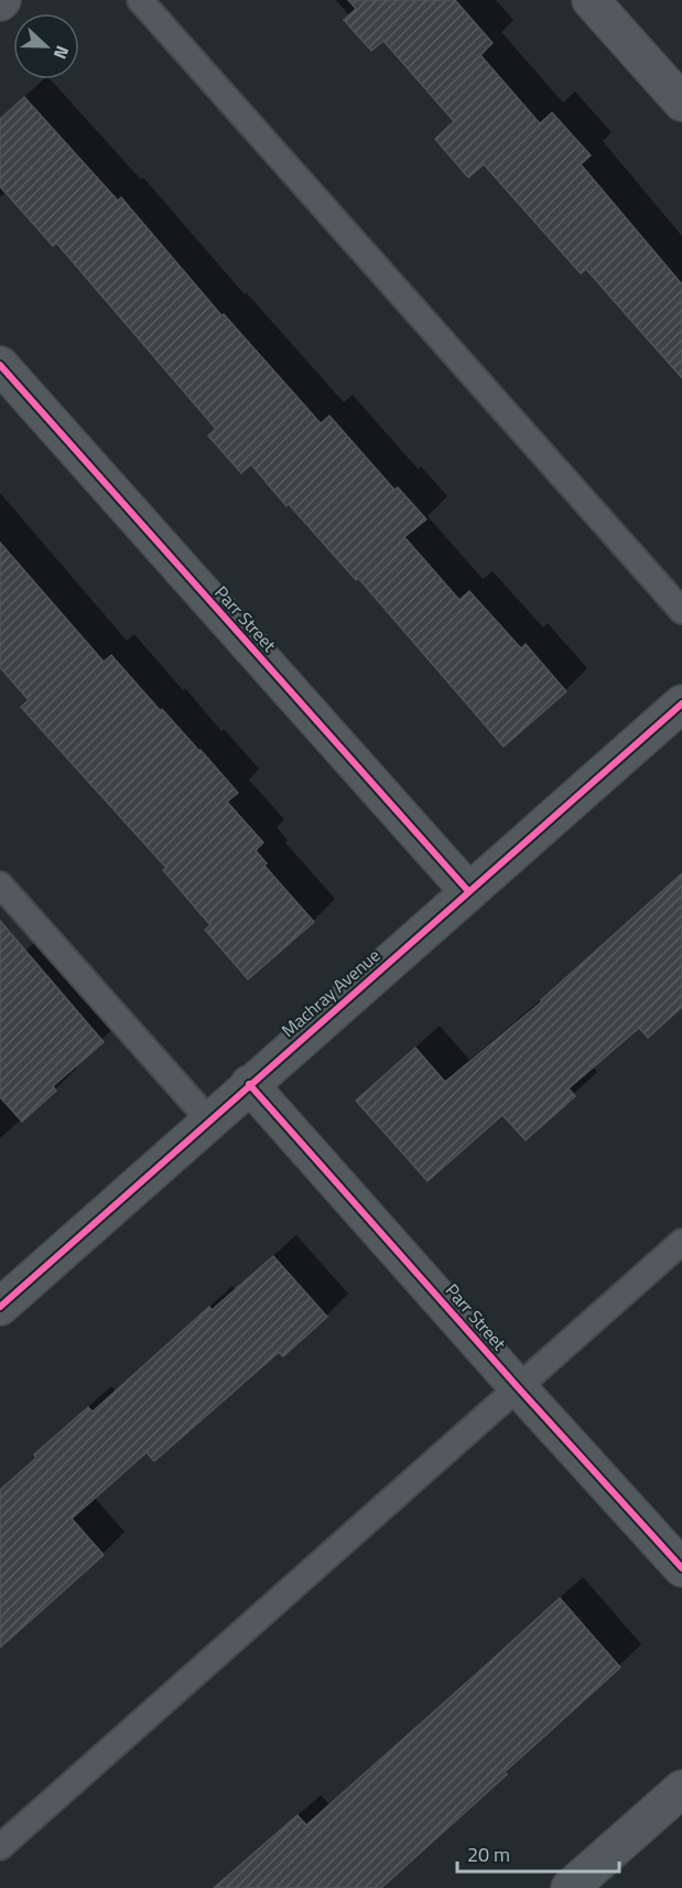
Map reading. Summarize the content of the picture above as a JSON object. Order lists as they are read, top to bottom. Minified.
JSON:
{"streets":{"street":["Parr Street","Machray Avenue"]},"crossings":[["Parr Street","Machray Avenue"]],"scale_bar":"20 m","north":"right"}
